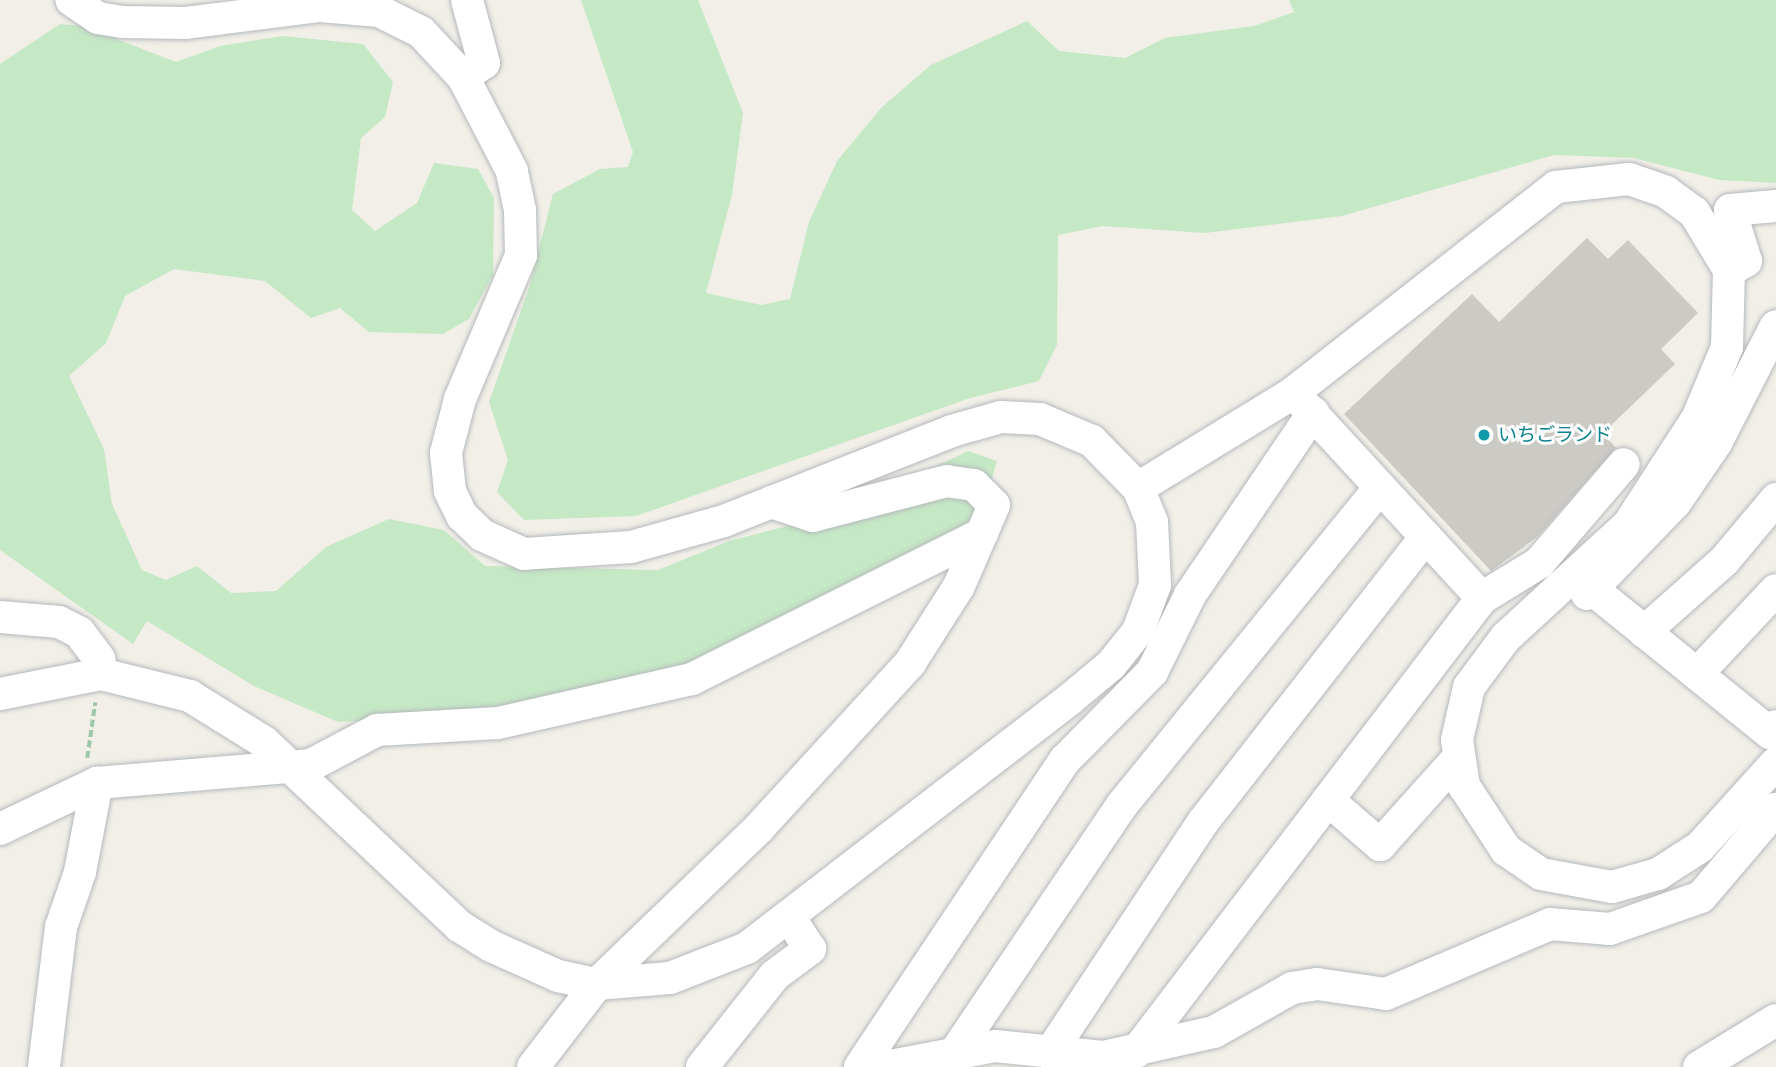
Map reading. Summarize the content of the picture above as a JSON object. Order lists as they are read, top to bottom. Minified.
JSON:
{"places":["いちごランド"]}
